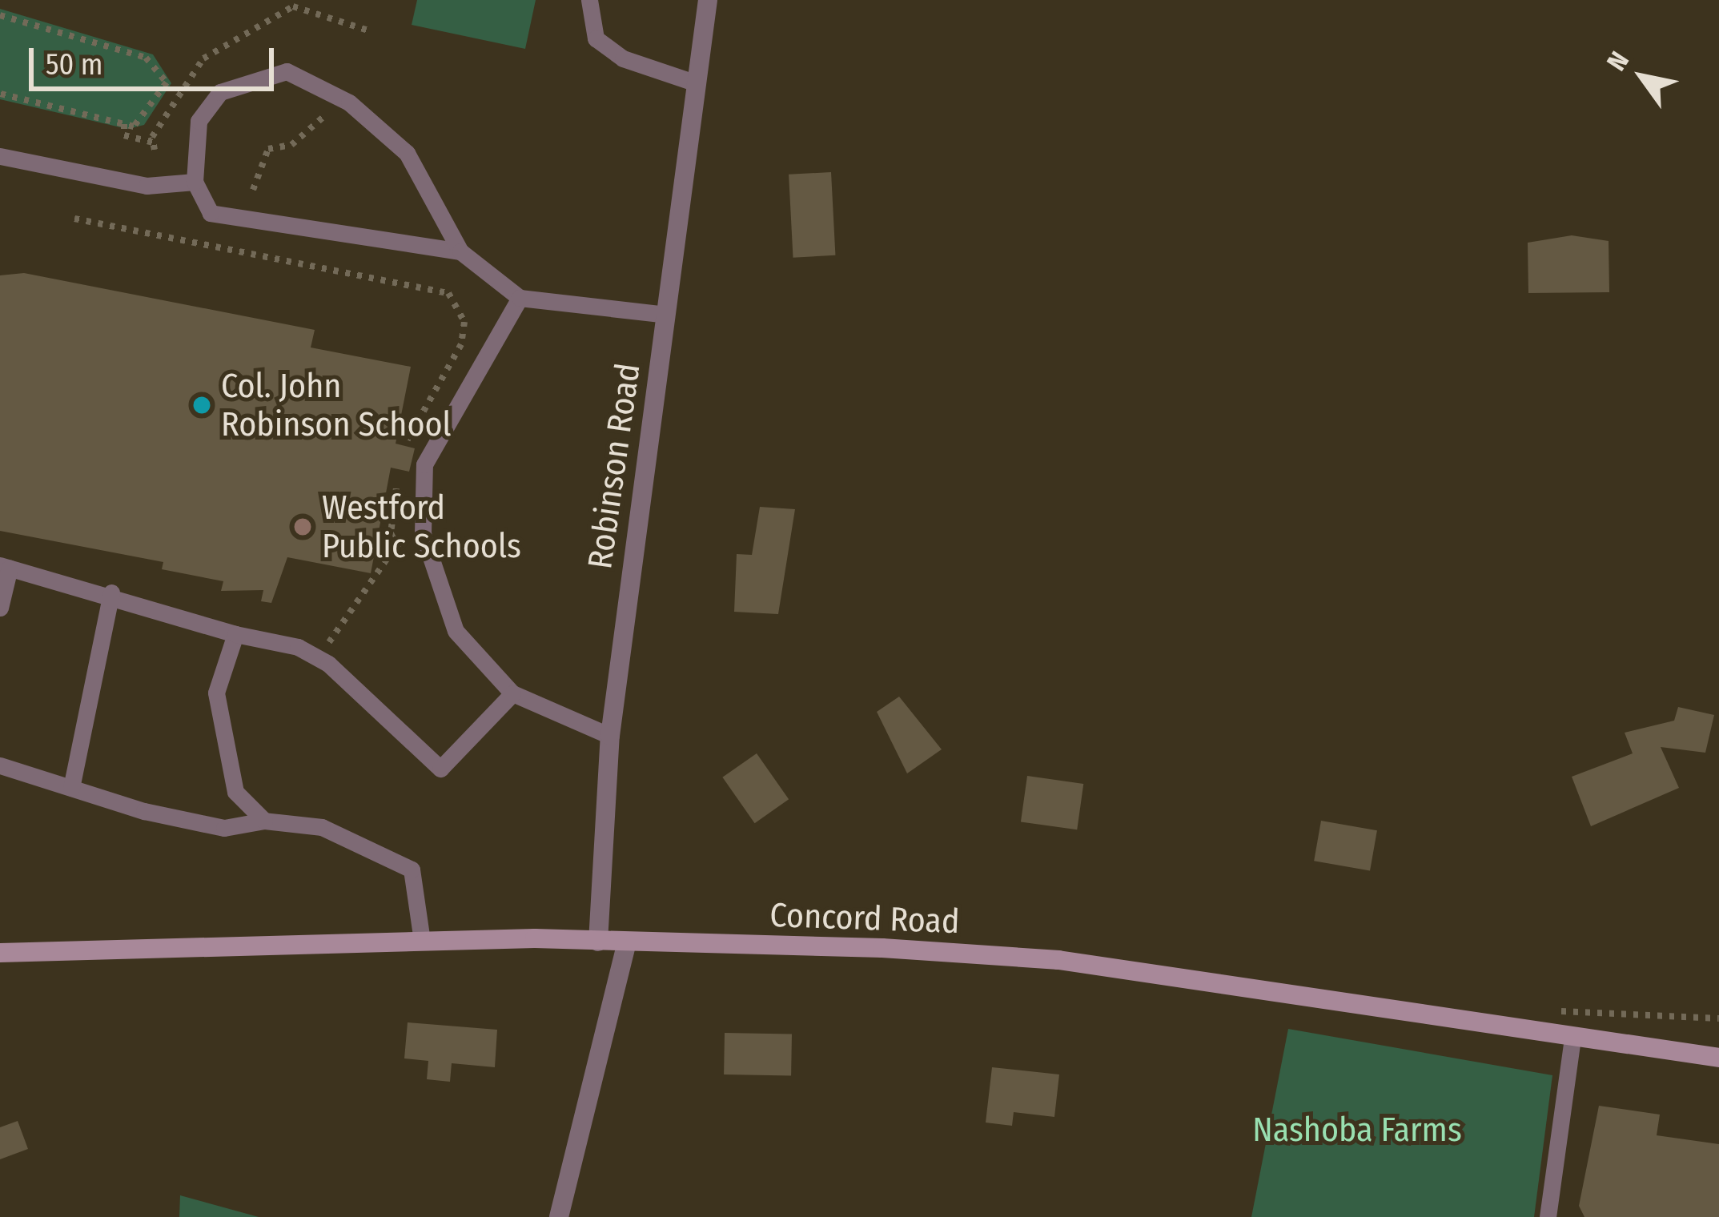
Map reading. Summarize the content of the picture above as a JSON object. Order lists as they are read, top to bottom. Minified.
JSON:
{"streets":{"main road":["Concord Road"],"street":["Robinson Road"]},"crossings":[["Robinson Road","Concord Road"]],"parks":["Nashoba Farms"],"places":["Col. John Robinson School","Westford Public Schools"],"scale_bar":"50 m","north":"top left"}
